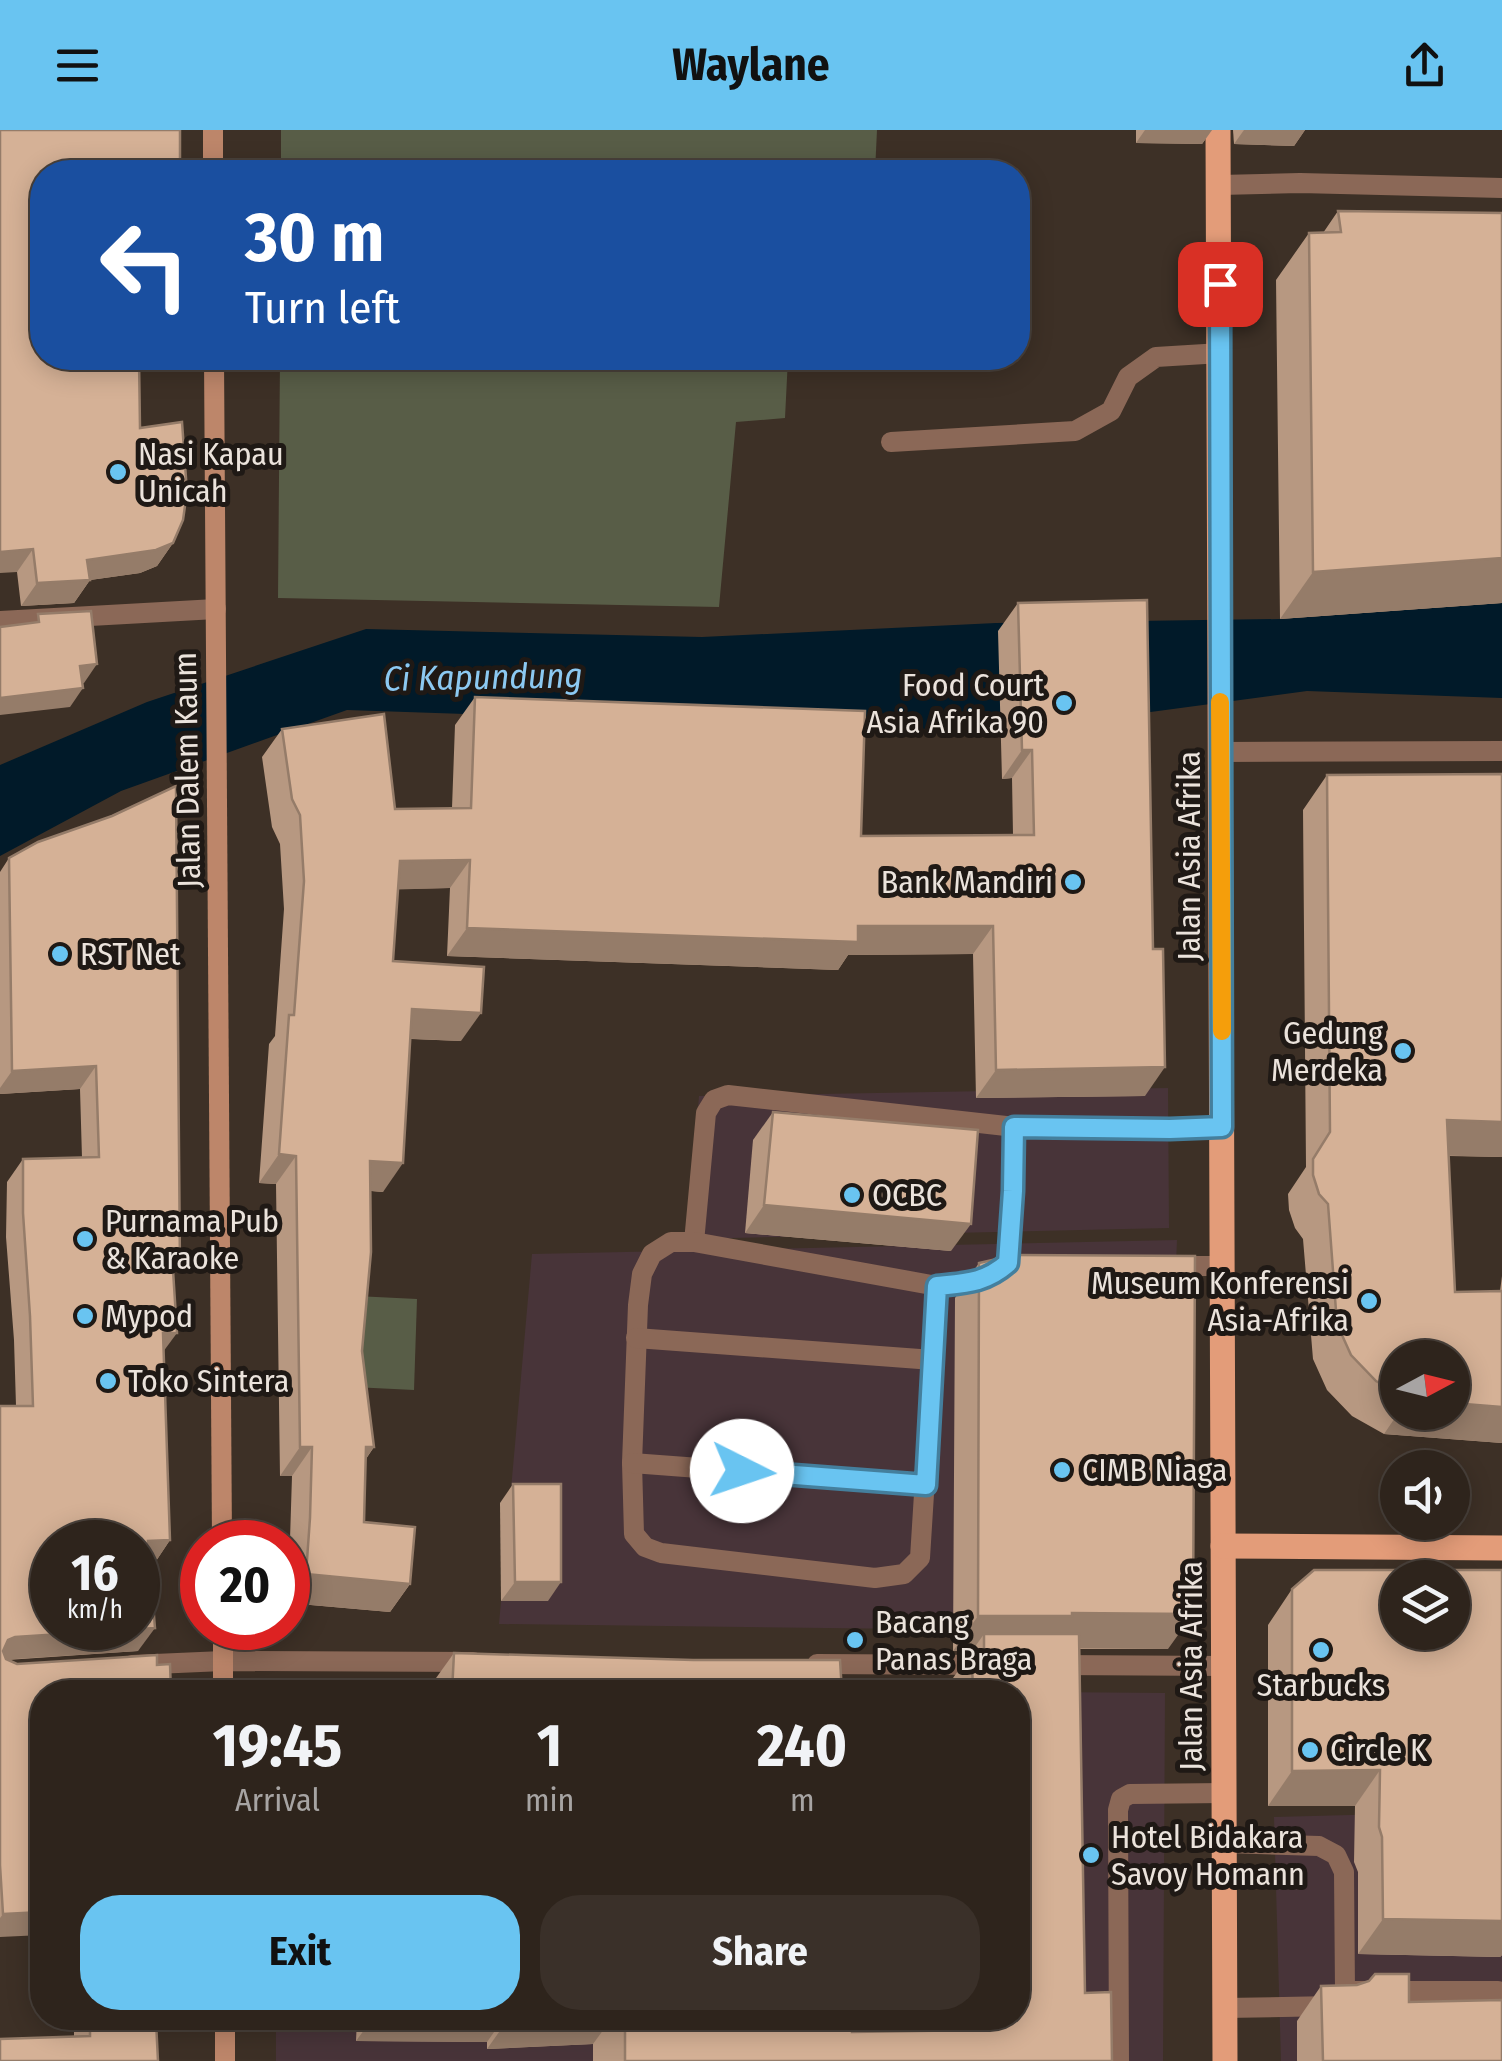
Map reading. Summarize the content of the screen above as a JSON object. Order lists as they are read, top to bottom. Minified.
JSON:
{"streets":{"main road":["Jalan Dalem Kaum","Jalan Asia Afrika"]},"water":["Ci Kapundung"],"places":["Nasi Kapau Unicah","Food Court Asia Afrika 90","Bank Mandiri","RST Net","Gedung Merdeka","OCBC","Purnama Pub & Karaoke","Museum Konferensi Asia-Afrika","Mypod","Toko Sintera","CIMB Niaga","Bacang Panas Braga","Starbucks","Circle K","Hotel Bidakara Savoy Homann"],"north":"right","page":{"header":"Waylane","turn":["30 m","Turn left"],"speed":"16 km/h","limit":"20","eta":["19:45","Arrival","1","min","240","m"],"buttons":["Exit","Share"]}}
